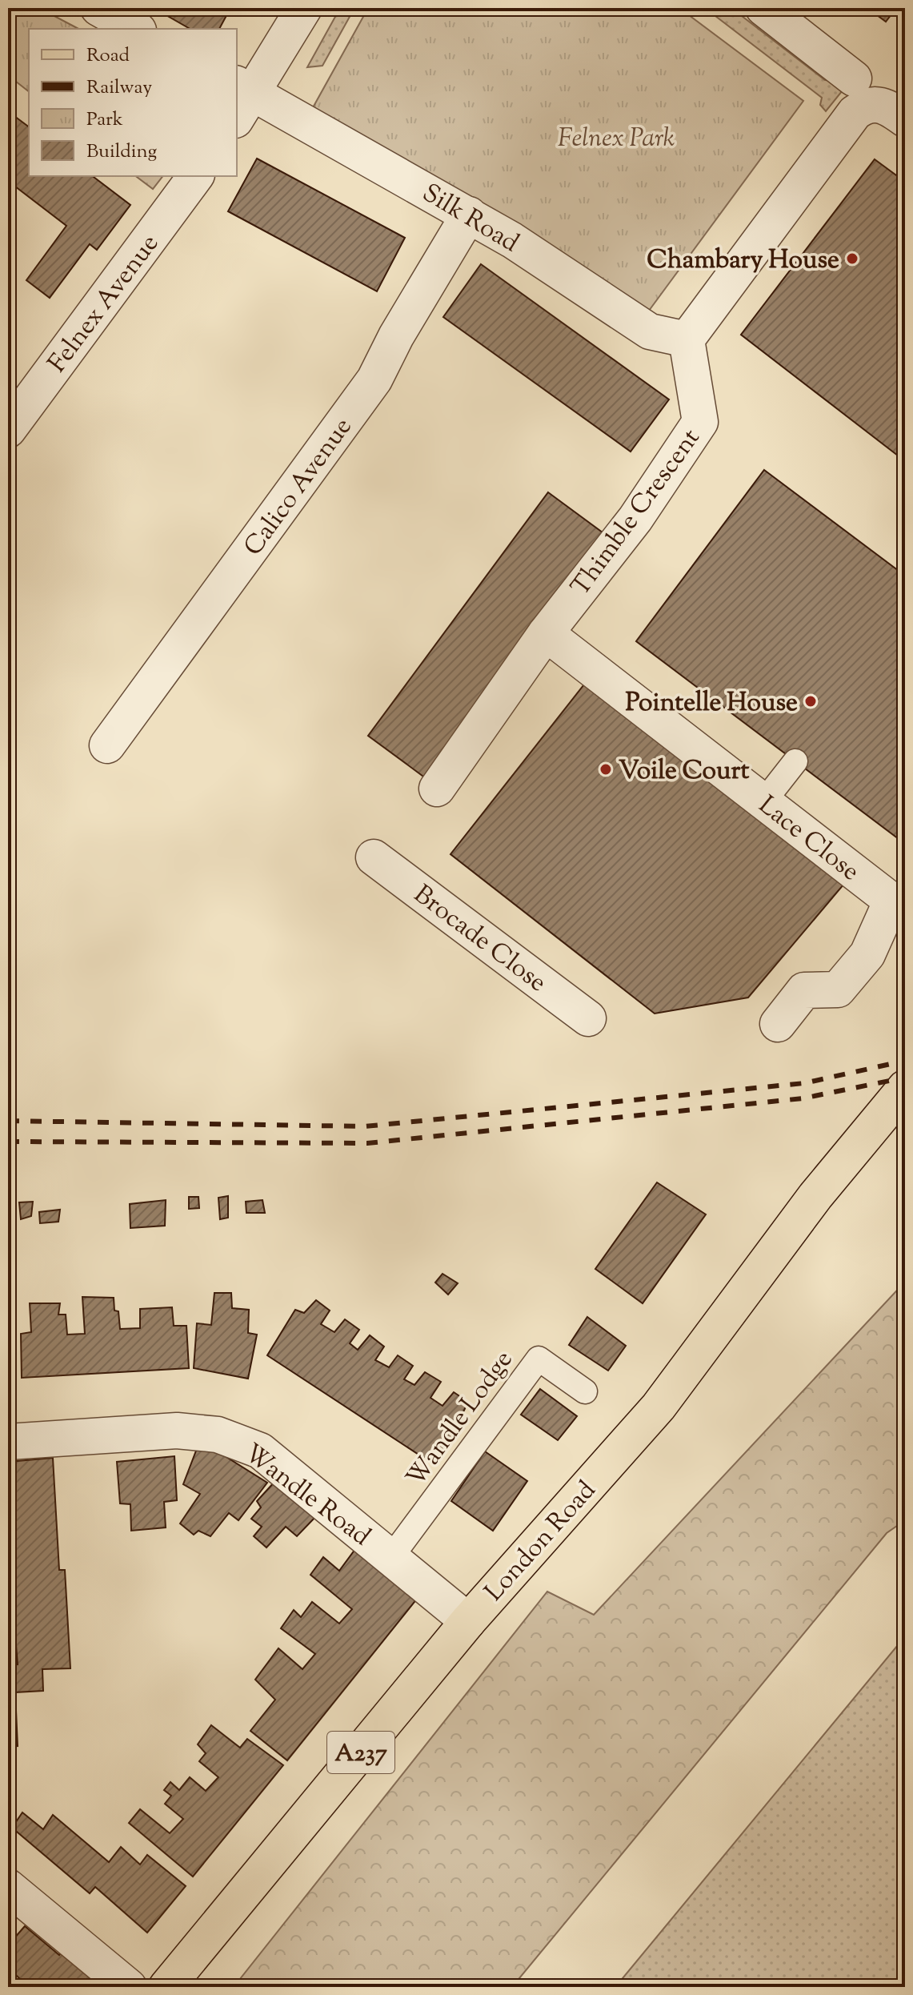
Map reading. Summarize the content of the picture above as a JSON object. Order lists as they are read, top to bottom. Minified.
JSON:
{"streets":{"main road":["London Road","A237"],"street":["Silk Road","Felnex Avenue","Calico Avenue","Thimble Crescent","Lace Close","Brocade Close","Wandle Road"],"lane":["Wandle Lodge"]},"crossings":[["Silk Road","Calico Avenue"],["Silk Road","Thimble Crescent"],["Thimble Crescent","Lace Close"],["Wandle Lodge","Wandle Road"],["Wandle Road","London Road"]],"parks":["Felnex Park"],"places":["Chambary House","Pointelle House","Voile Court"],"legend":["Road","Railway","Park","Building"]}
